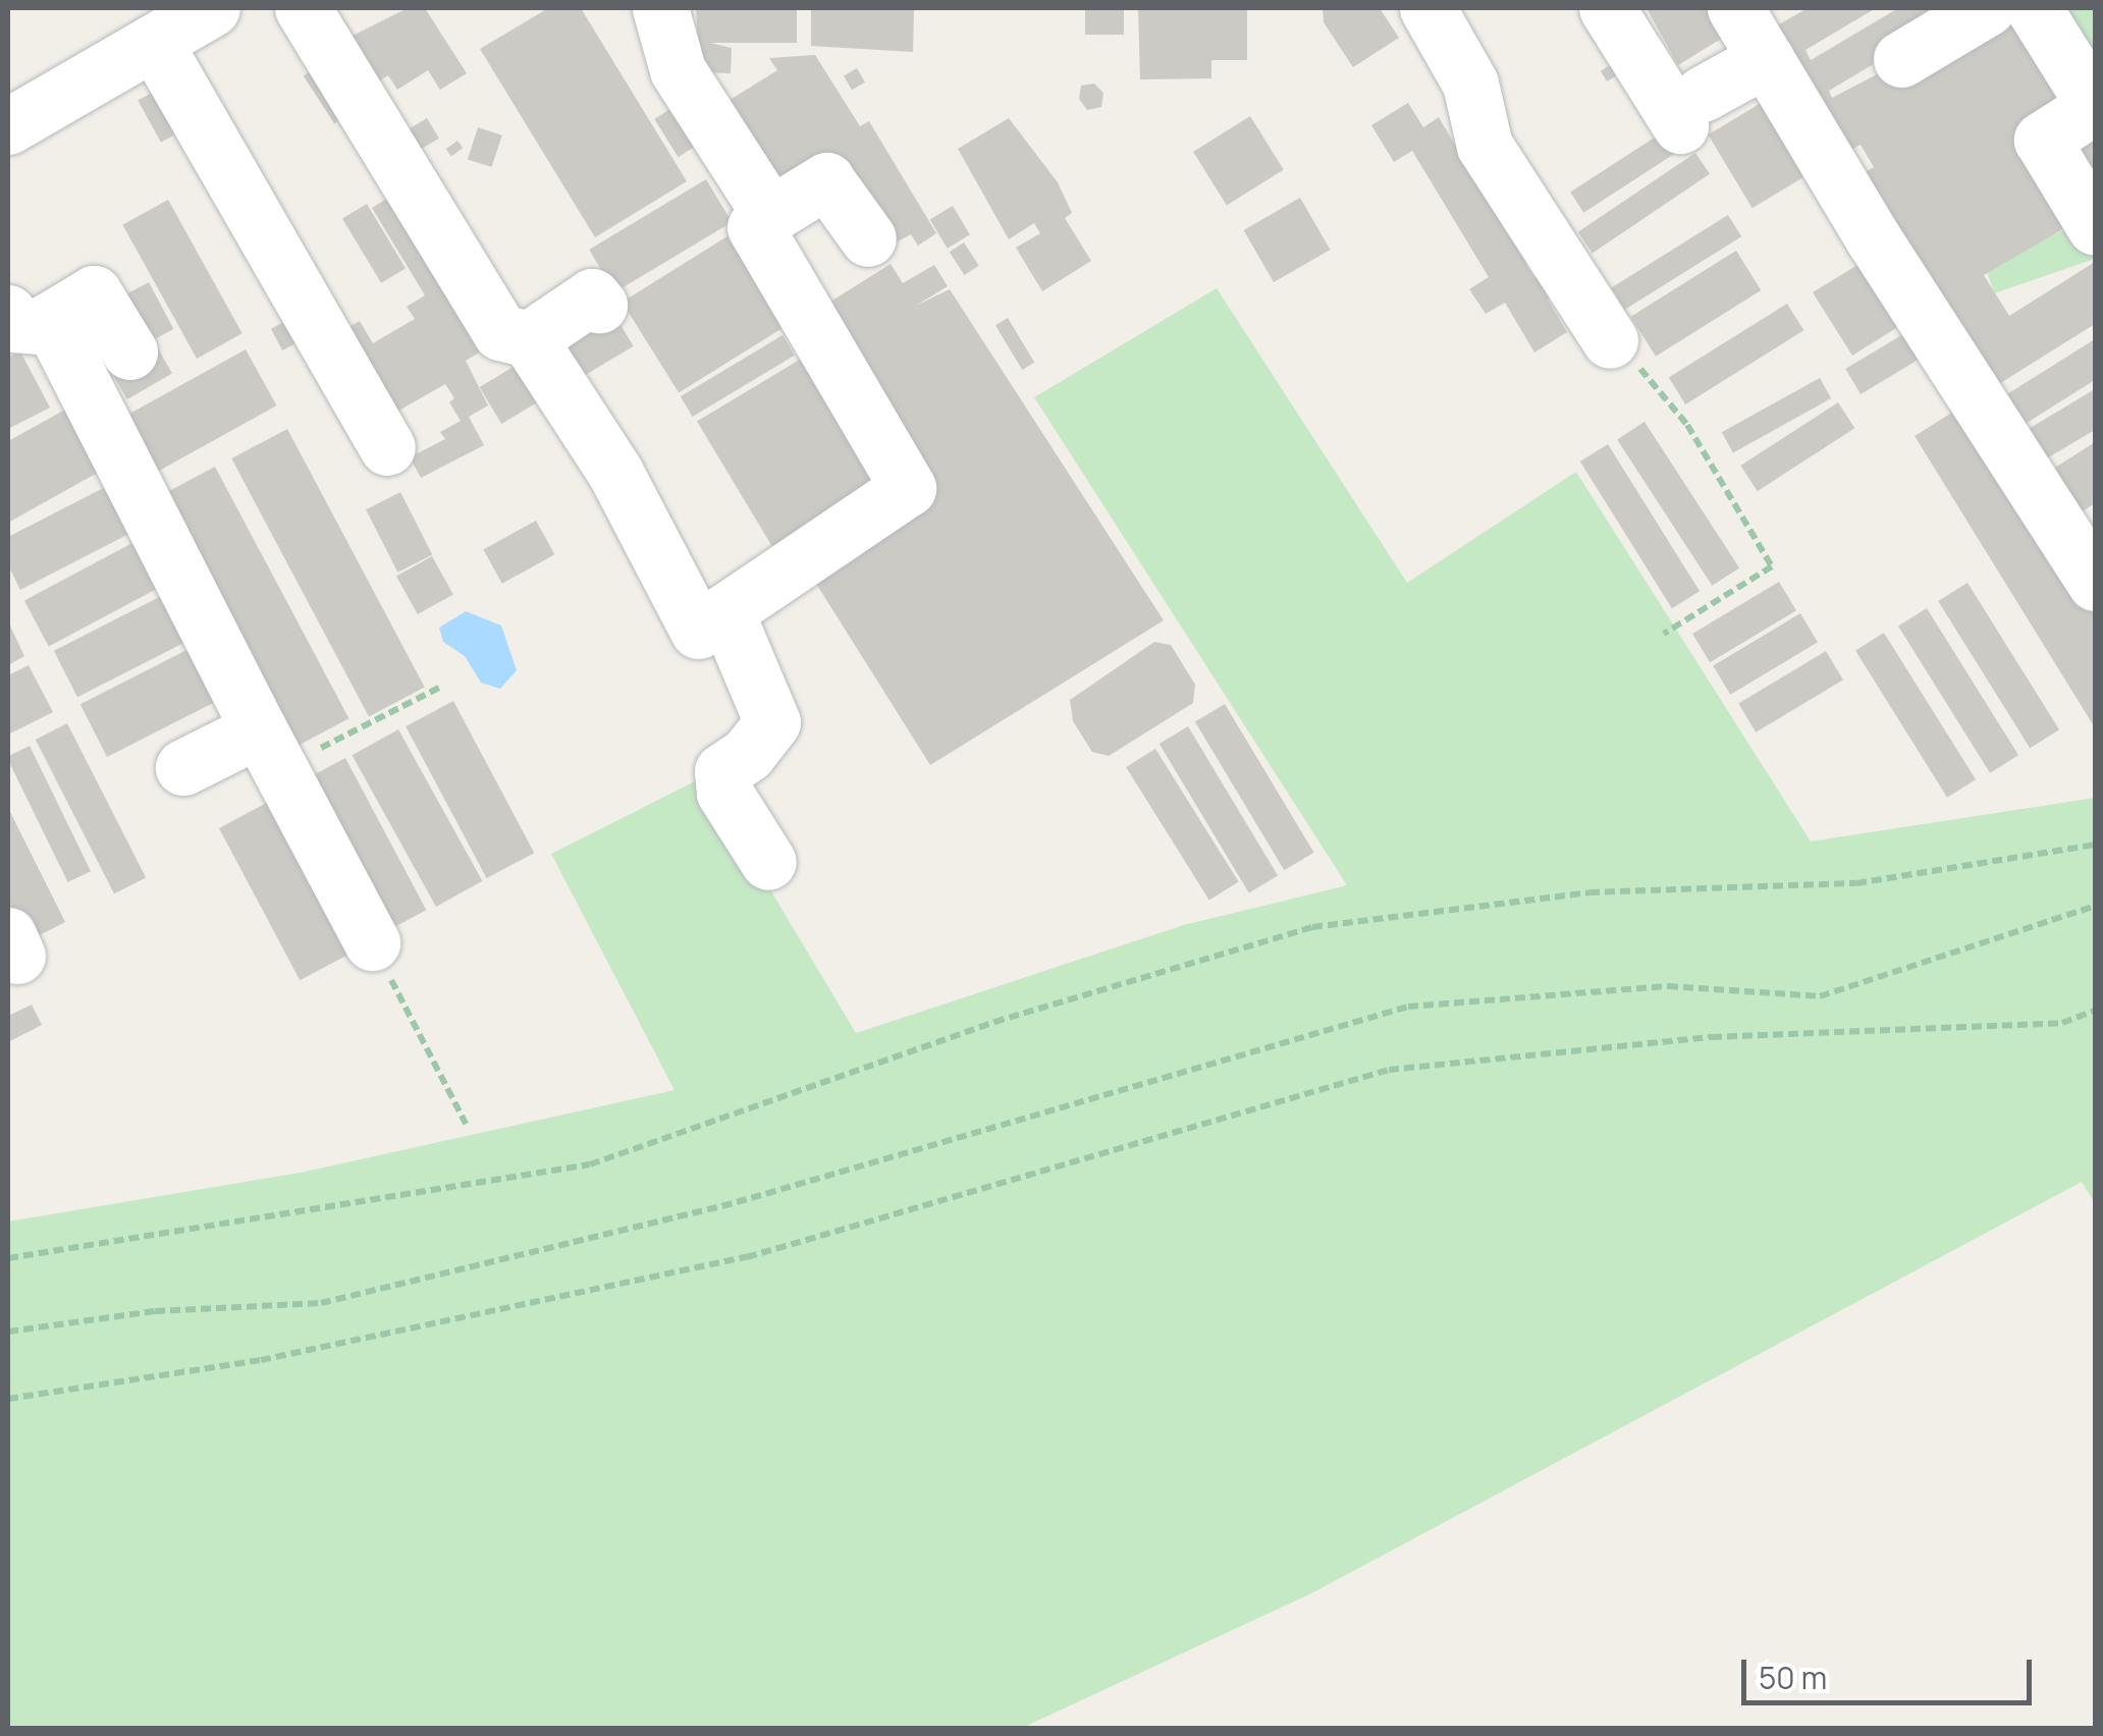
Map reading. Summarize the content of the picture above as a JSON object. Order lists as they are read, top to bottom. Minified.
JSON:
{"scale_bar":"50 m"}
